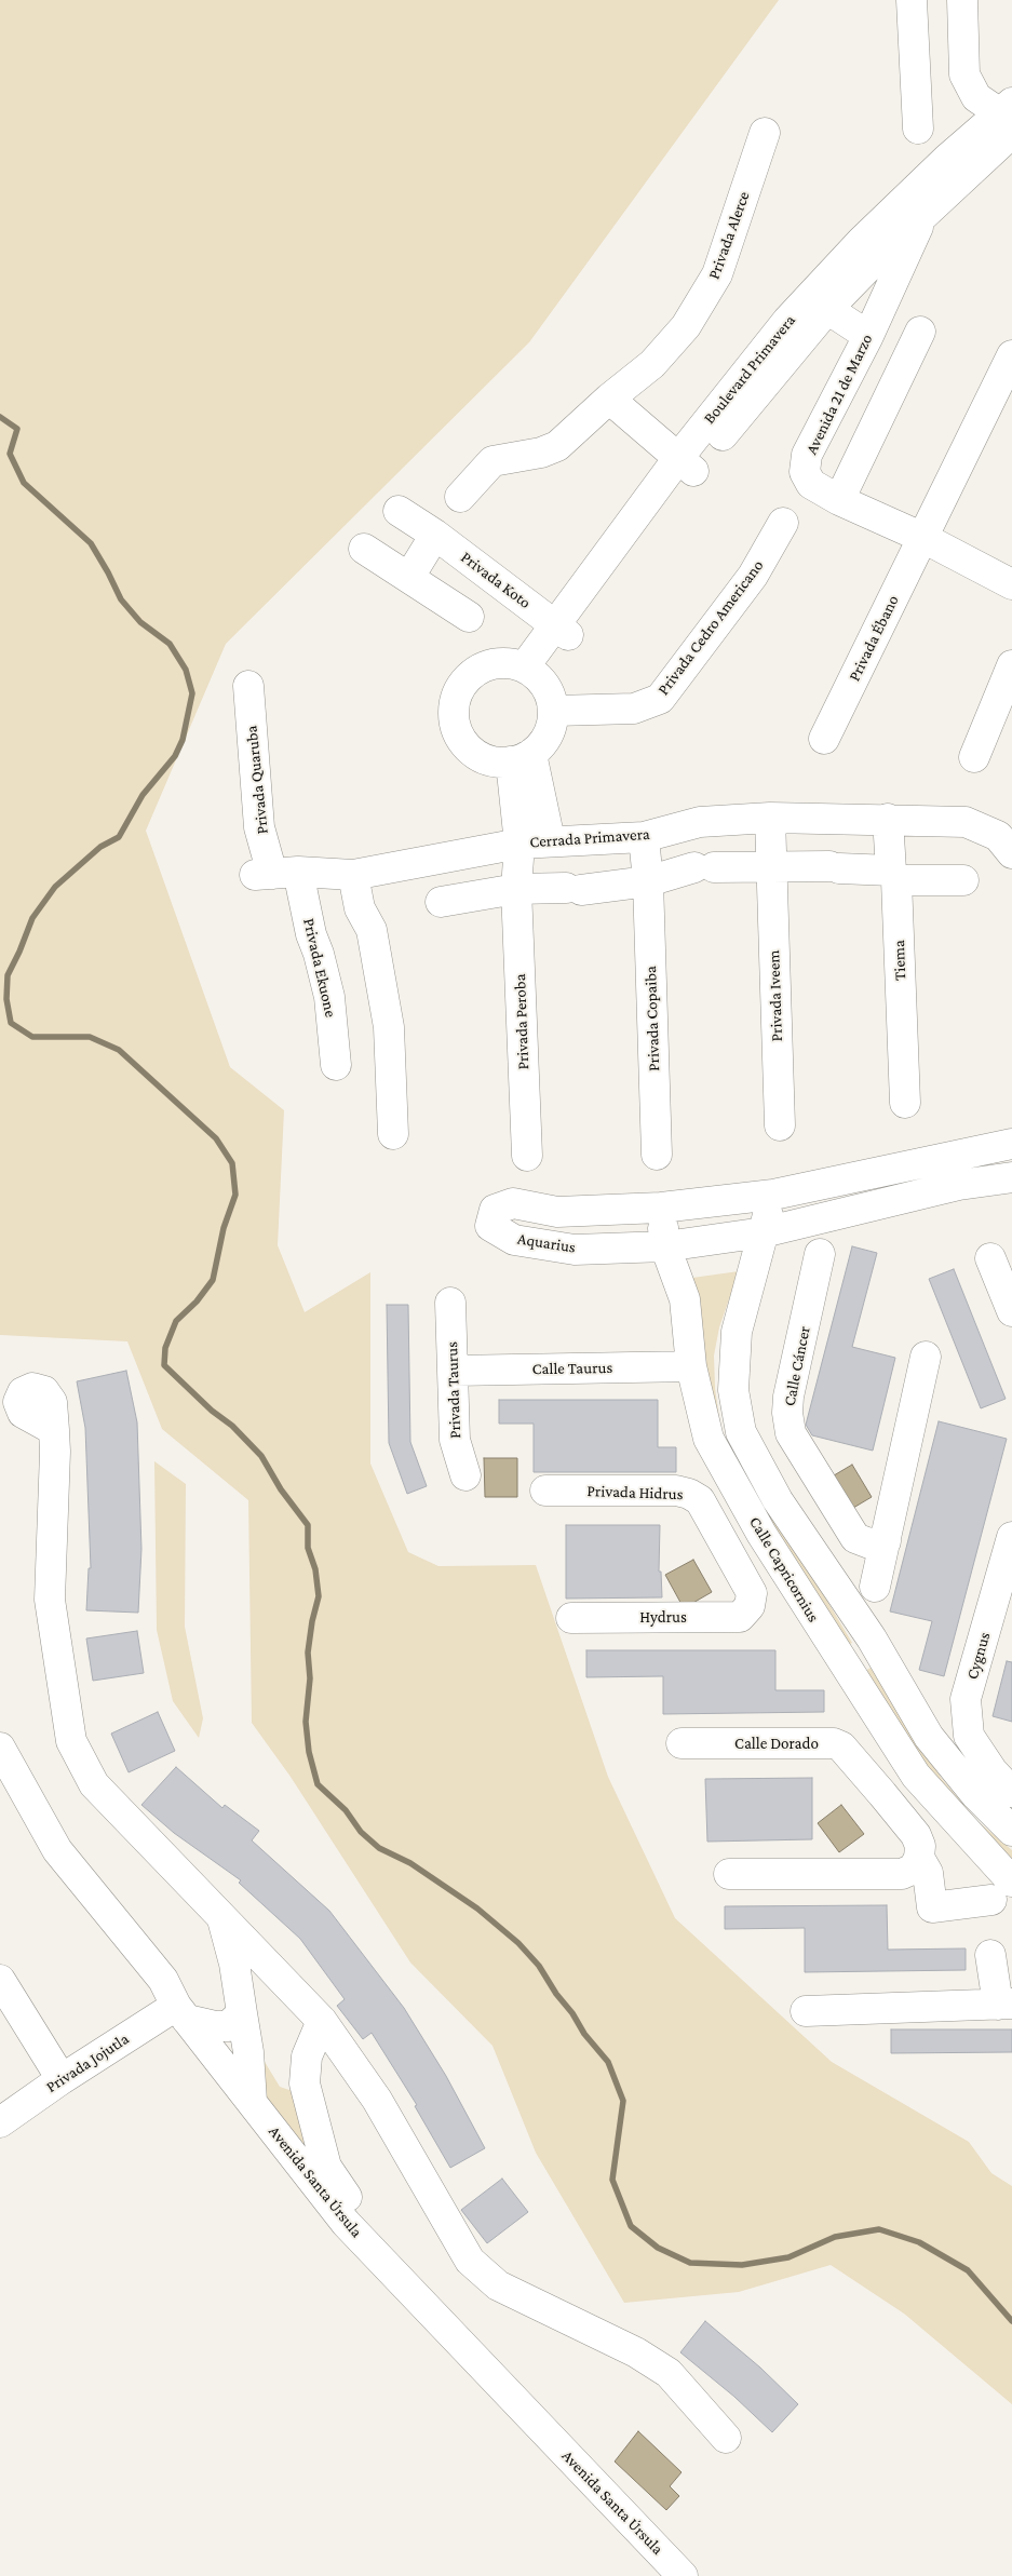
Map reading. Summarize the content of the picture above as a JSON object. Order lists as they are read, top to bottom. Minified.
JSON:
{"streets":{"street":["Privada Alerce","Boulevard Primavera","Avenida 21 de Marzo","Privada Koto","Privada Cedro Americano","Privada Ébano","Privada Quaruba","Cerrada Primavera","Tiema","Privada Ekuone","Privada Iveem","Privada Copaiba","Privada Peroba","Aquarius","Calle Cáncer","Calle Taurus","Privada Taurus","Privada Hidrus","Calle Capricornius","Hydrus","Cygnus","Calle Dorado","Privada Jojutla","Avenida Santa Úrsula"]},"crossings":[["Boulevard Primavera","Avenida 21 de Marzo"],["Boulevard Primavera","Privada Koto"],["Boulevard Primavera","Privada Cedro Americano"],["Avenida 21 de Marzo","Privada Ébano"],["Privada Quaruba","Cerrada Primavera"],["Privada Quaruba","Privada Ekuone"],["Cerrada Primavera","Tiema"],["Cerrada Primavera","Privada Ekuone"],["Cerrada Primavera","Privada Iveem"],["Cerrada Primavera","Privada Copaiba"],["Cerrada Primavera","Privada Peroba"],["Aquarius","Calle Capricornius"],["Calle Taurus","Privada Taurus"],["Calle Taurus","Calle Capricornius"],["Privada Hidrus","Hydrus"],["Calle Capricornius","Cygnus"],["Calle Capricornius","Calle Dorado"],["Privada Jojutla","Avenida Santa Úrsula"]]}
